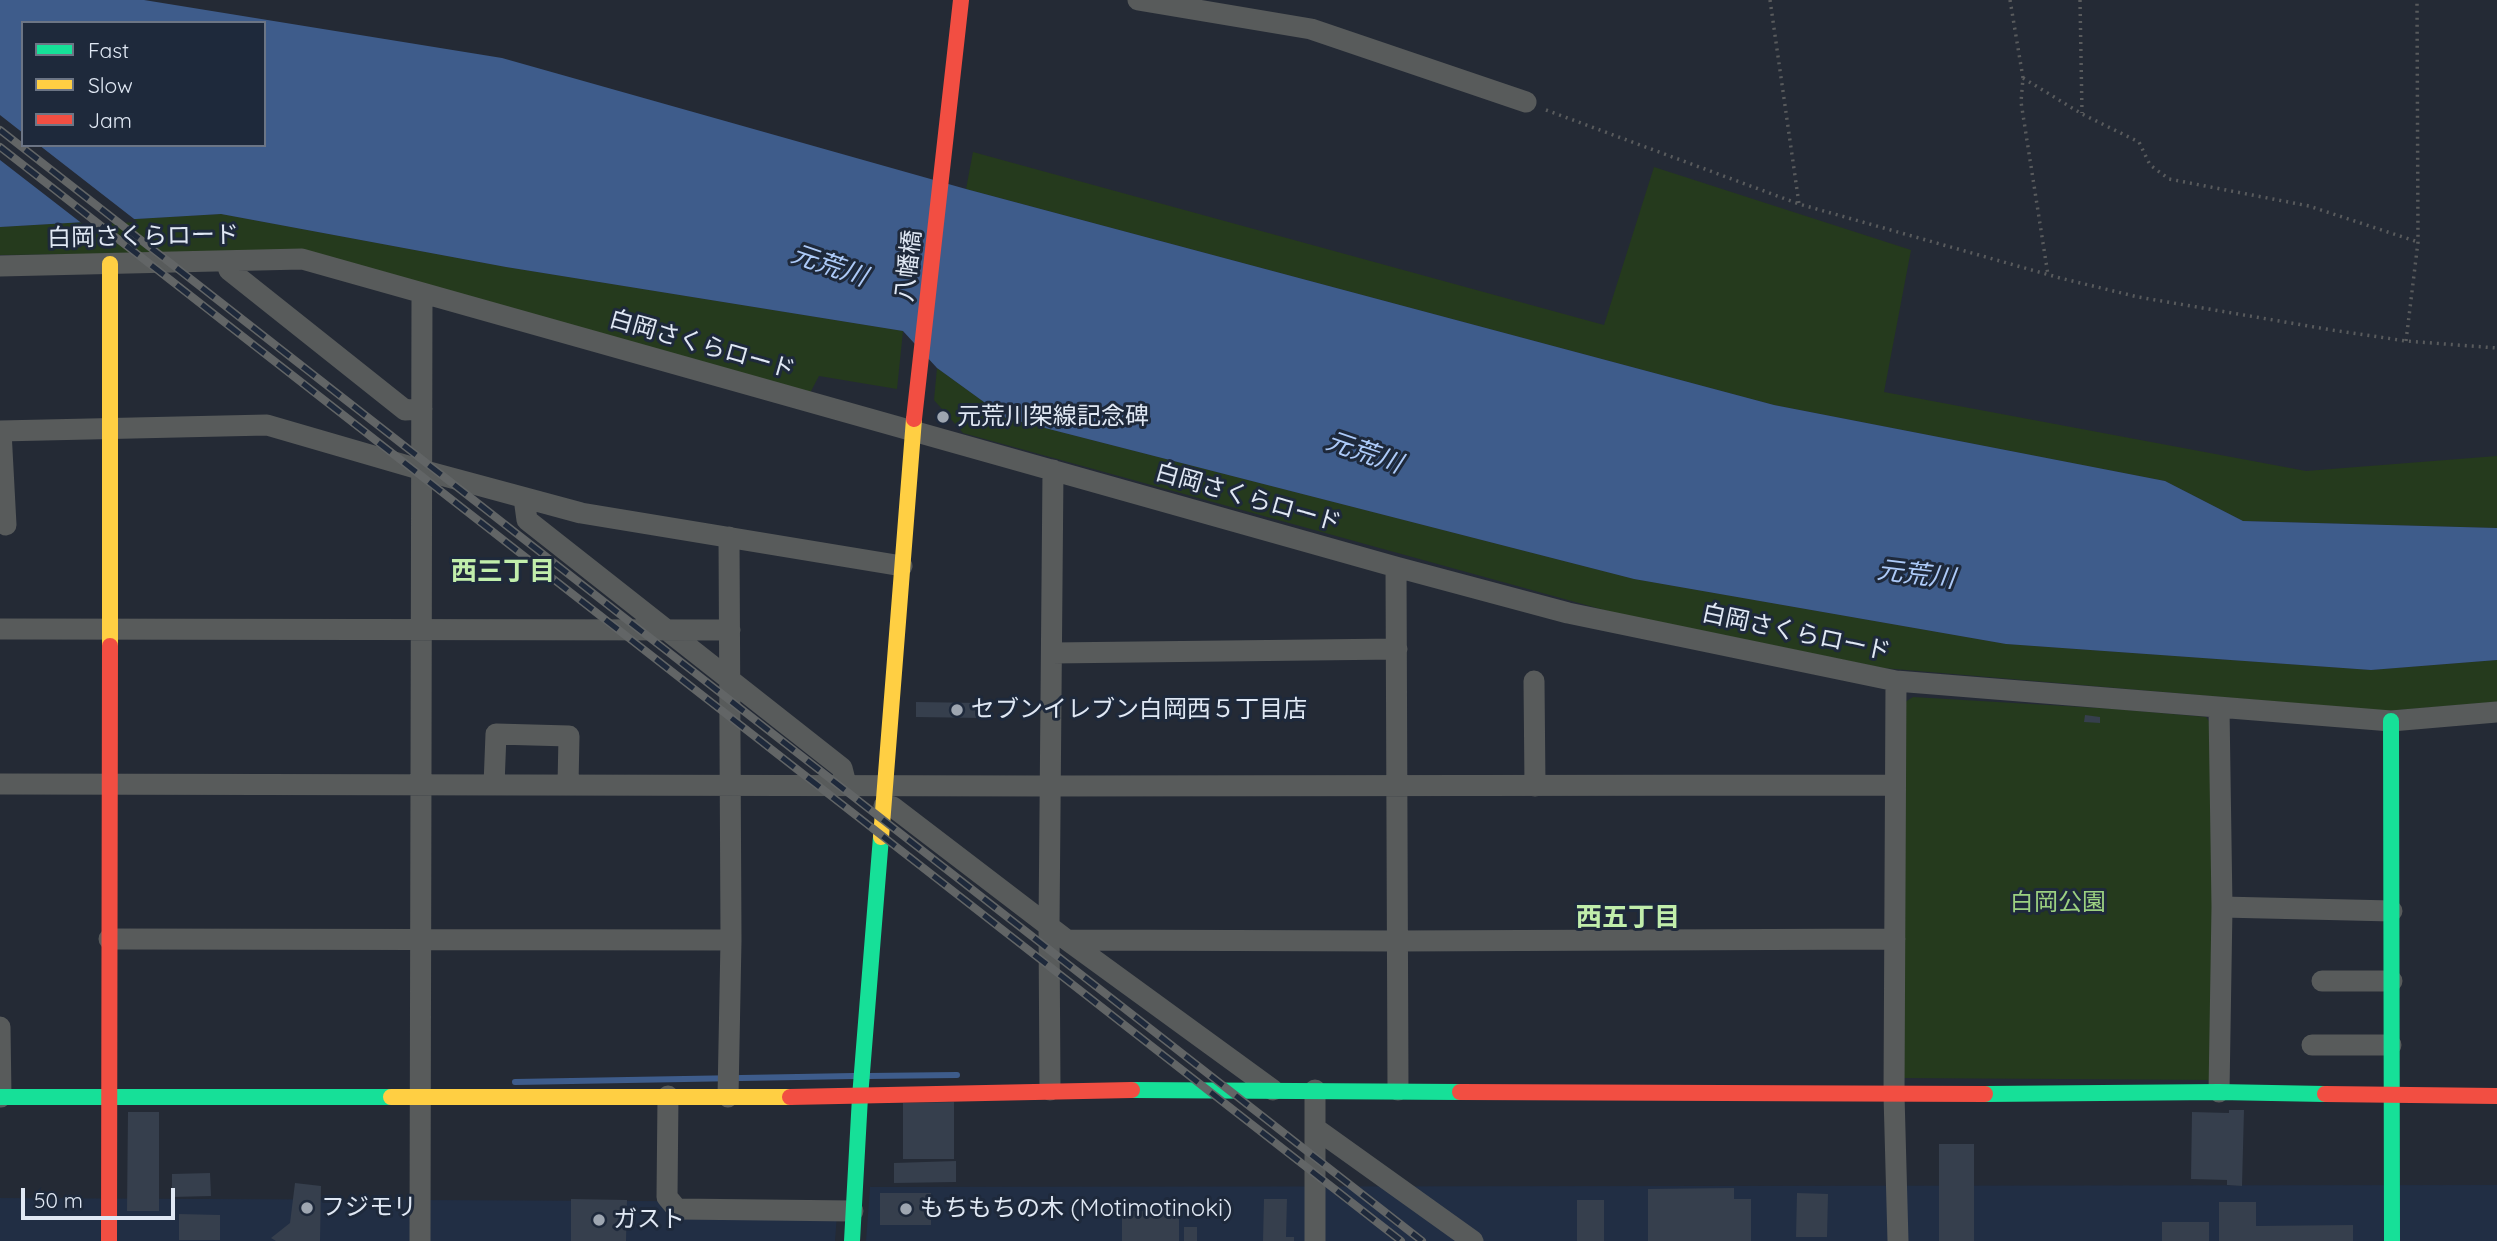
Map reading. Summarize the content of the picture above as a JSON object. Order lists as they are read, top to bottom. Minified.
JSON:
{"streets":{"street":["白岡さくらロード","八幡橋"]},"crossings":[["白岡さくらロード","八幡橋"]],"districts":["西三丁目","西五丁目"],"water":["元荒川"],"parks":["白岡公園"],"places":["元荒川架線記念碑","セブンイレブン白岡西５丁目店","フジモリ","もちもちの木 (Motimotinoki)","ガスト"],"legend":["Fast","Slow","Jam"],"scale_bar":"50 m"}
